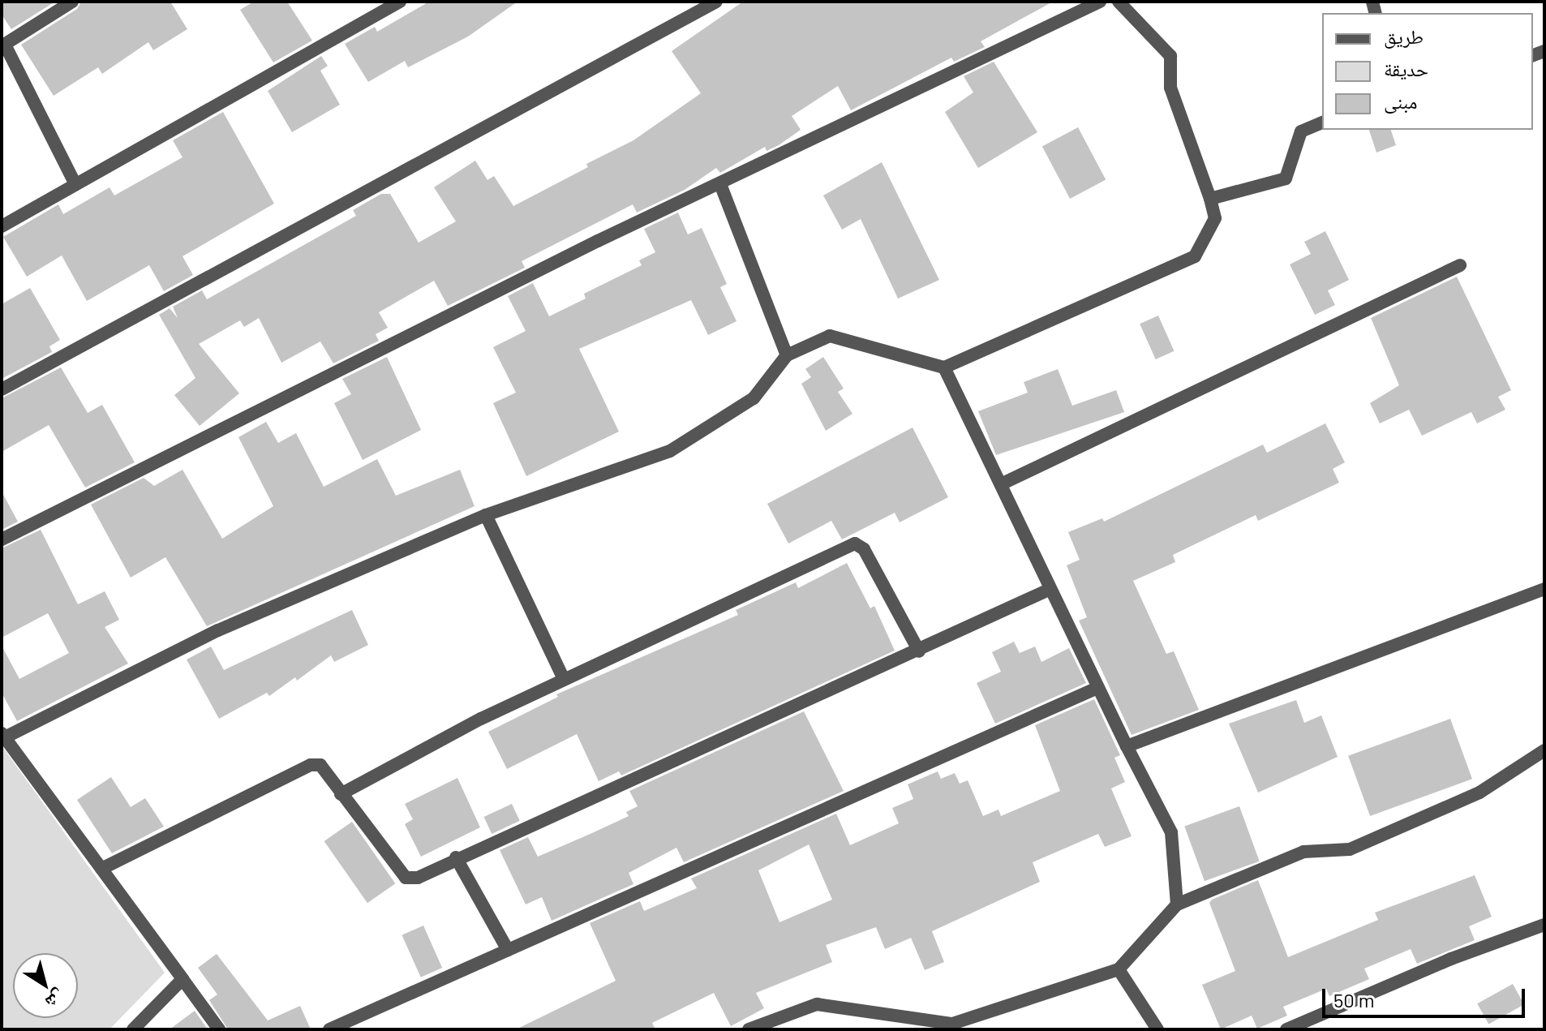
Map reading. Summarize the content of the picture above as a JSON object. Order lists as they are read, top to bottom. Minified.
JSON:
{"legend":["طريق","حديقة","مبنى"],"scale_bar":"50 m","north":"bottom right"}
